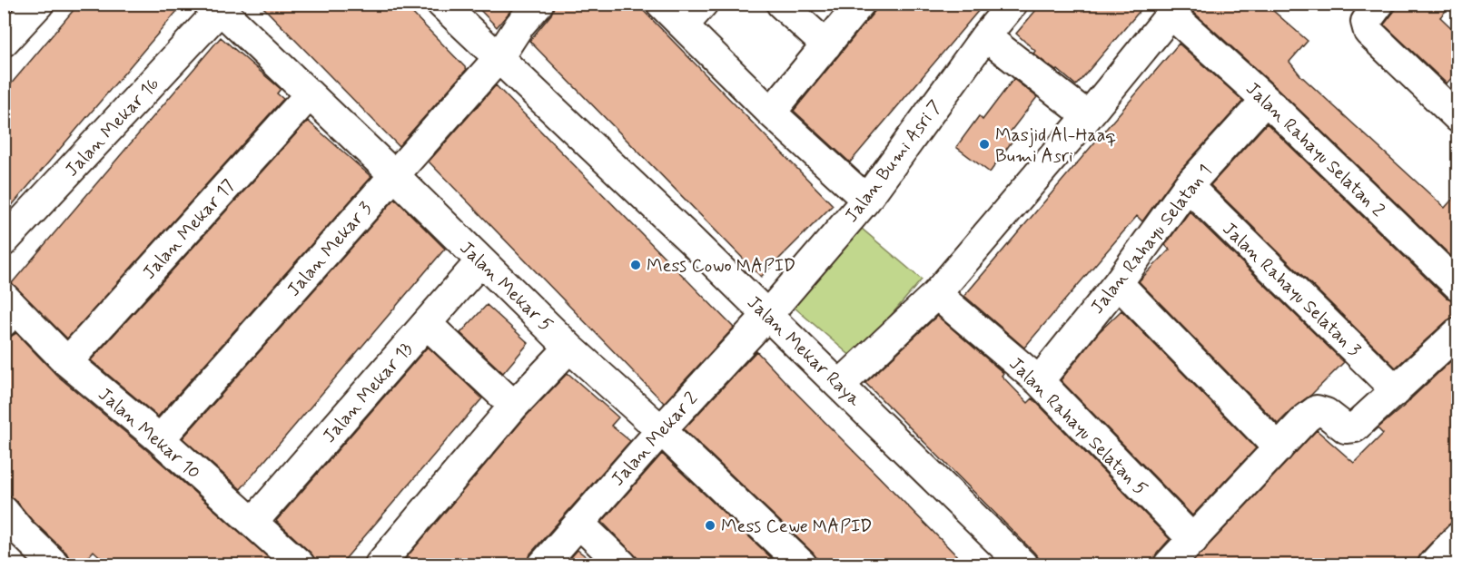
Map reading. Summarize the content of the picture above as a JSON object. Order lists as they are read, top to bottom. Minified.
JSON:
{"streets":{"street":["Jalan Mekar 16","Jalan Rahayu Selatan 2","Jalan Bumi Asri 7","Jalan Mekar 17","Jalan Rahayu Selatan 1","Jalan Mekar 3","Jalan Mekar 5","Jalan Rahayu Selatan 3","Jalan Mekar Raya","Jalan Mekar 13","Jalan Rahayu Selatan 5","Jalan Mekar 10","Jalan Mekar 2"]},"crossings":[["Jalan Mekar 16","Jalan Mekar 5"],["Jalan Rahayu Selatan 2","Jalan Rahayu Selatan 1"],["Jalan Bumi Asri 7","Jalan Mekar Raya"],["Jalan Bumi Asri 7","Jalan Mekar 2"],["Jalan Mekar 17","Jalan Mekar 5"],["Jalan Mekar 17","Jalan Mekar 10"],["Jalan Rahayu Selatan 1","Jalan Rahayu Selatan 3"],["Jalan Rahayu Selatan 1","Jalan Rahayu Selatan 5"],["Jalan Mekar 3","Jalan Mekar 5"],["Jalan Mekar 3","Jalan Mekar Raya"],["Jalan Mekar 3","Jalan Mekar 10"],["Jalan Mekar 5","Jalan Mekar 13"],["Jalan Mekar 5","Jalan Mekar 2"],["Jalan Mekar Raya","Jalan Mekar 2"],["Jalan Mekar 13","Jalan Mekar 10"]],"places":["Masjid Al-Haaq Bumi Asri","Mess Cowo MAPID","Mess Cewe MAPID"]}
